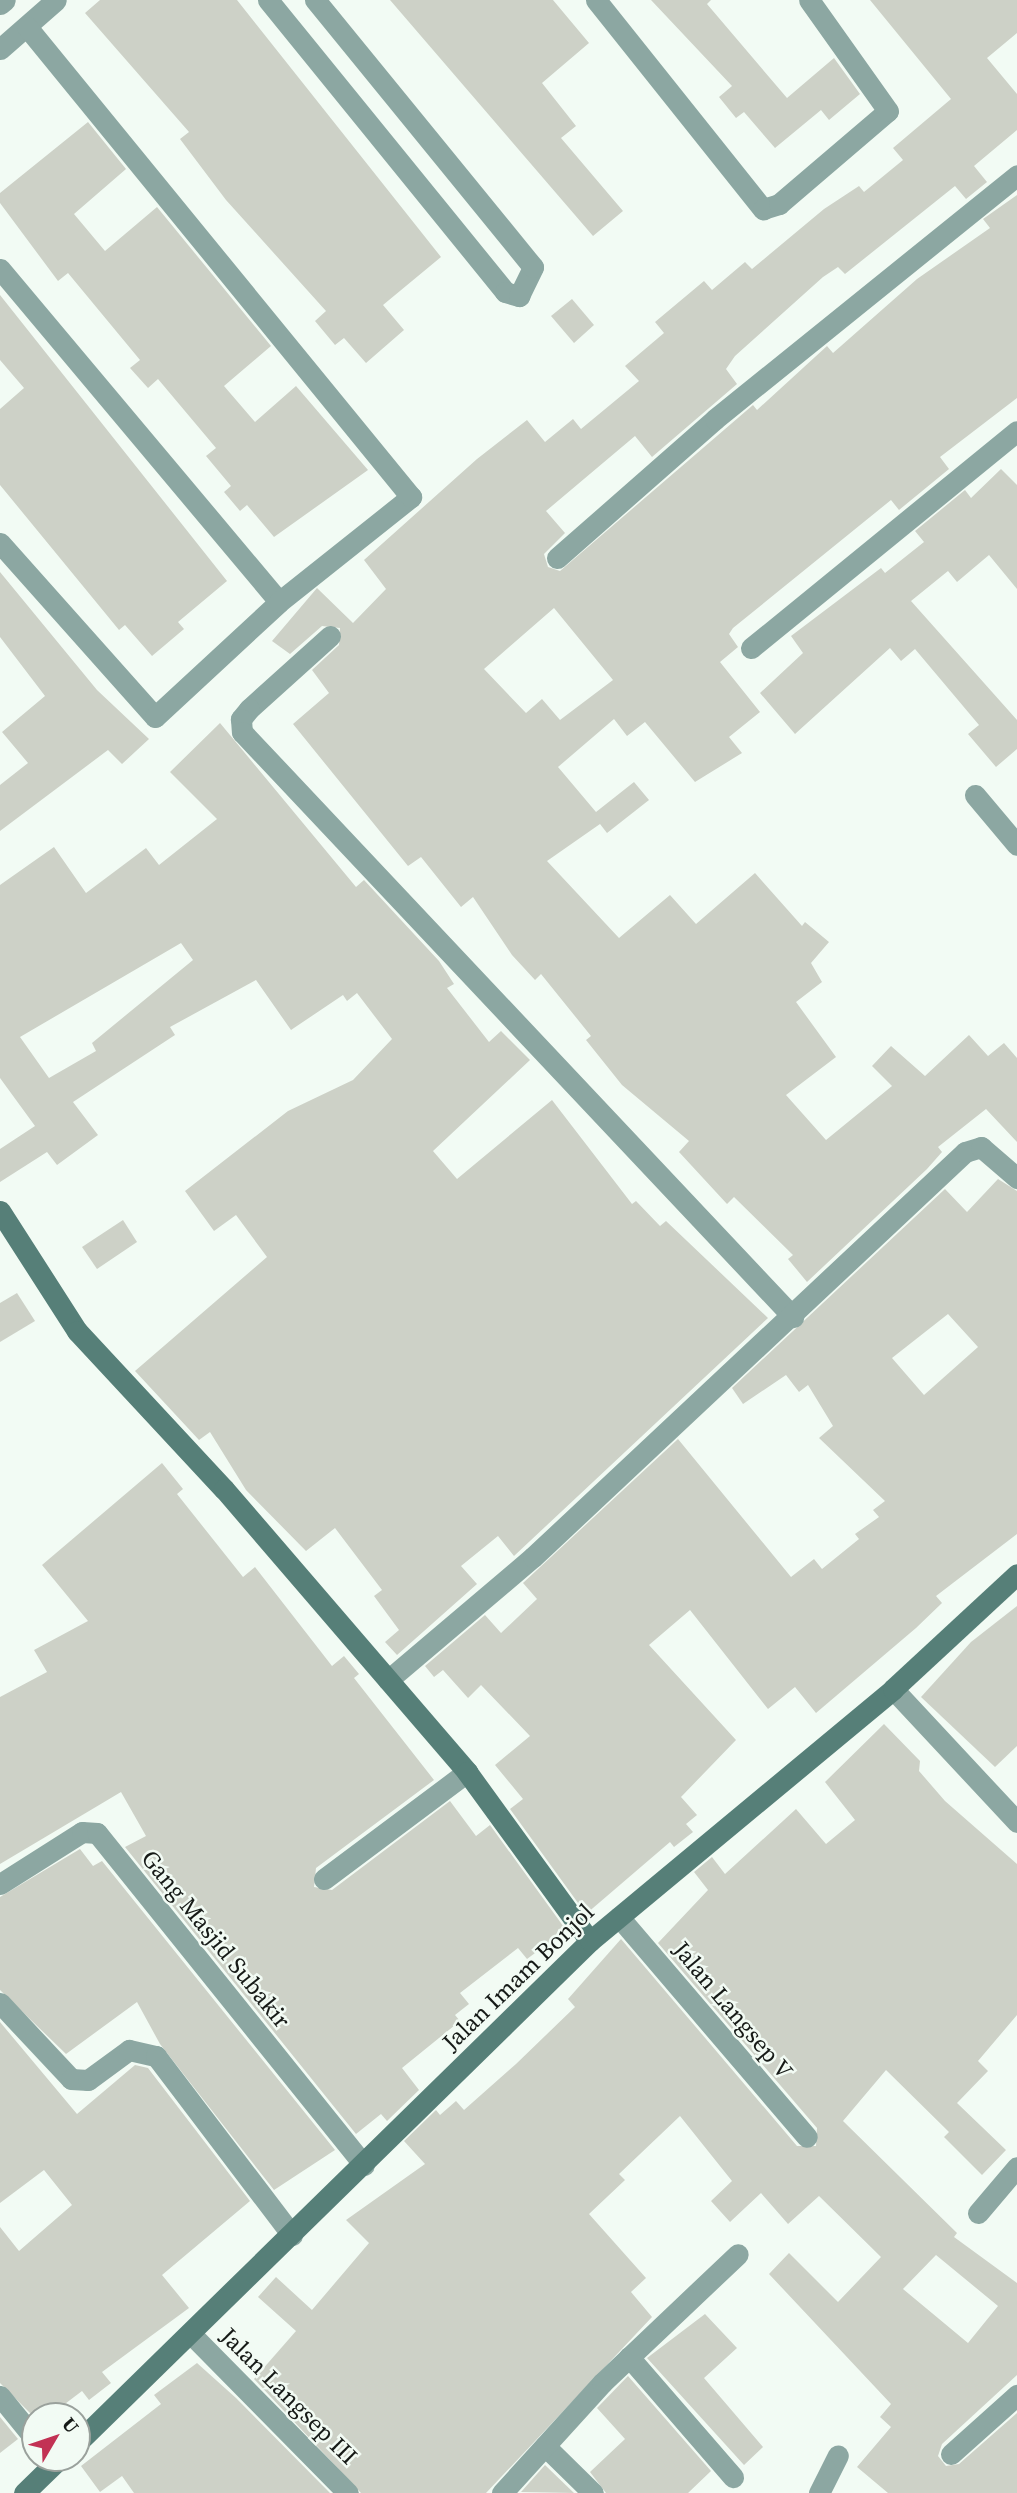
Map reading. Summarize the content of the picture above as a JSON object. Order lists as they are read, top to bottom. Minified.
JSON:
{"streets":{"street":["Gang Masjid Subakir","Jalan Imam Bonjol","Jalan Langsep V","Jalan Langsep III"]},"crossings":[["Gang Masjid Subakir","Jalan Imam Bonjol"],["Jalan Imam Bonjol","Jalan Langsep V"],["Jalan Imam Bonjol","Jalan Langsep III"]],"north":"top right"}
